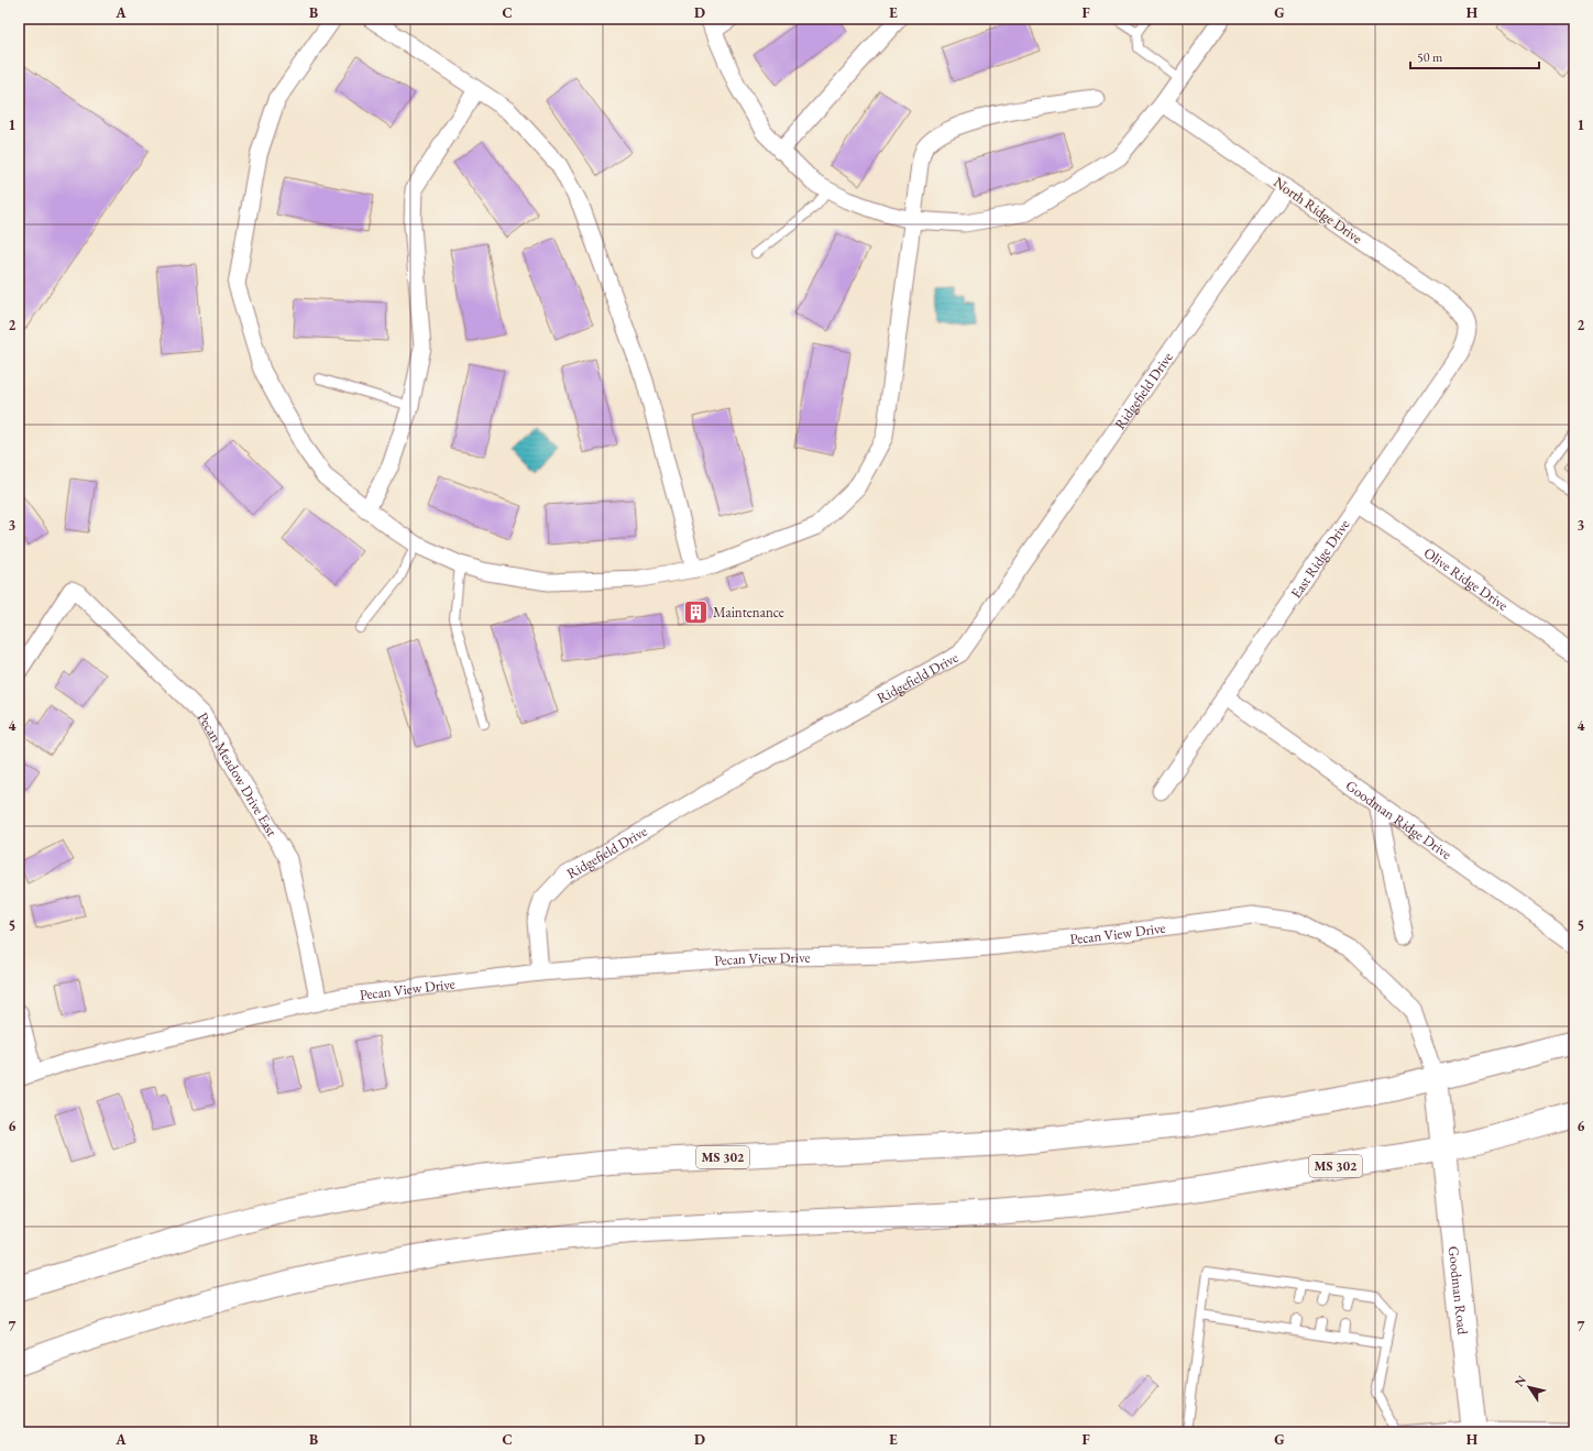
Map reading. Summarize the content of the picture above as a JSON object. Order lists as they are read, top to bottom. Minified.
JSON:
{"streets":{"main road":["MS 302","Goodman Road"],"street":["North Ridge Drive","Ridgefield Drive","East Ridge Drive","Olive Ridge Drive","Pecan Meadow Drive East","Goodman Ridge Drive","Pecan View Drive"]},"crossings":[["North Ridge Drive","Ridgefield Drive"],["North Ridge Drive","East Ridge Drive"],["Ridgefield Drive","Pecan View Drive"],["East Ridge Drive","Olive Ridge Drive"],["East Ridge Drive","Goodman Ridge Drive"],["Pecan Meadow Drive East","Pecan View Drive"],["Pecan View Drive","MS 302"],["Pecan View Drive","Goodman Road"],["MS 302","Goodman Road"]],"places":{"building":["Maintenance"]},"scale_bar":"50 m","north":"top left","grid":{"columns":["A","B","C","D","E","F","G","H"],"rows":["1","2","3","4","5","6","7"]}}
